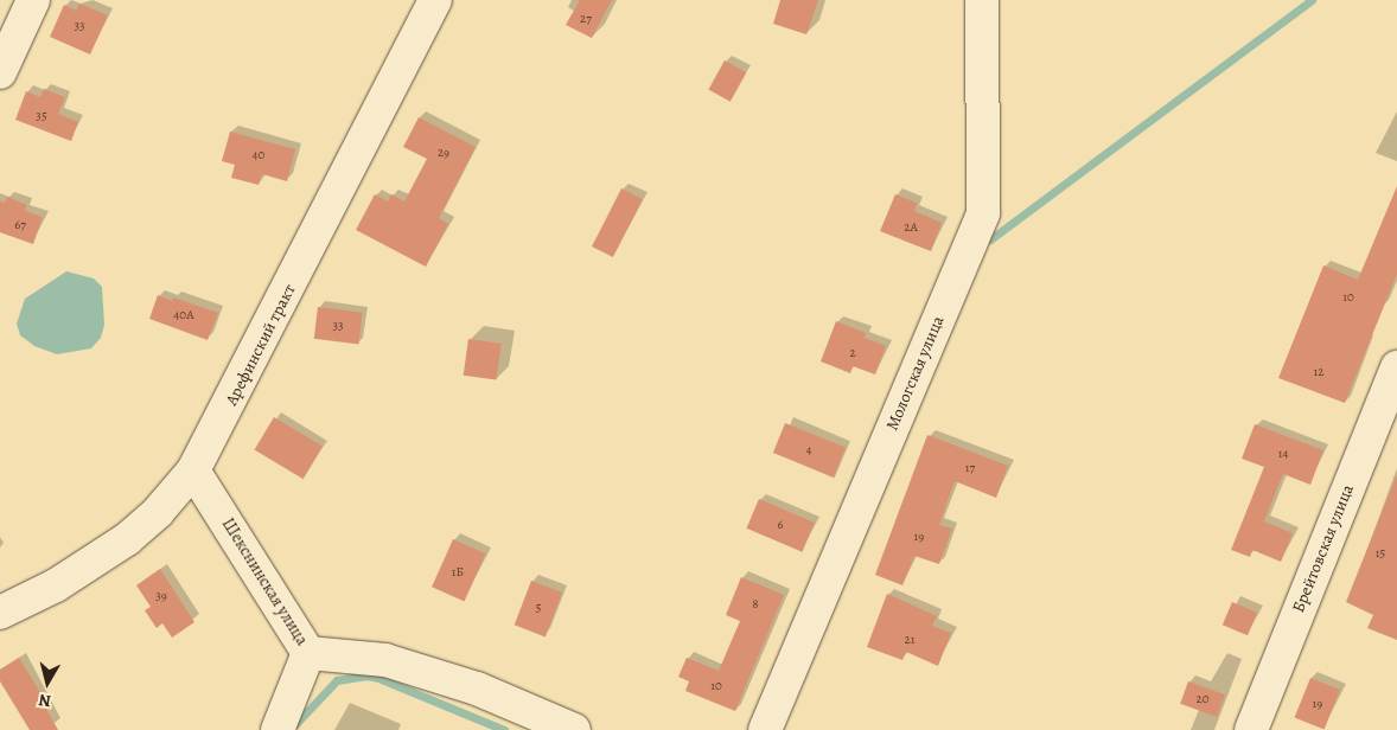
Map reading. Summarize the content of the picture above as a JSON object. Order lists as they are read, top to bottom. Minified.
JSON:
{"streets":{"street":["Арефинский тракт","Мологская улица","Брейтовская улица","Шекснинская улица"]},"crossings":[["Арефинский тракт","Шекснинская улица"]],"house_numbers":["27","33","35","29","40","67","2А","10","40А","33","2","12","4","14","17","6","19","15","1Б","39","8","5","21","10","20","19"],"north":"bottom"}
